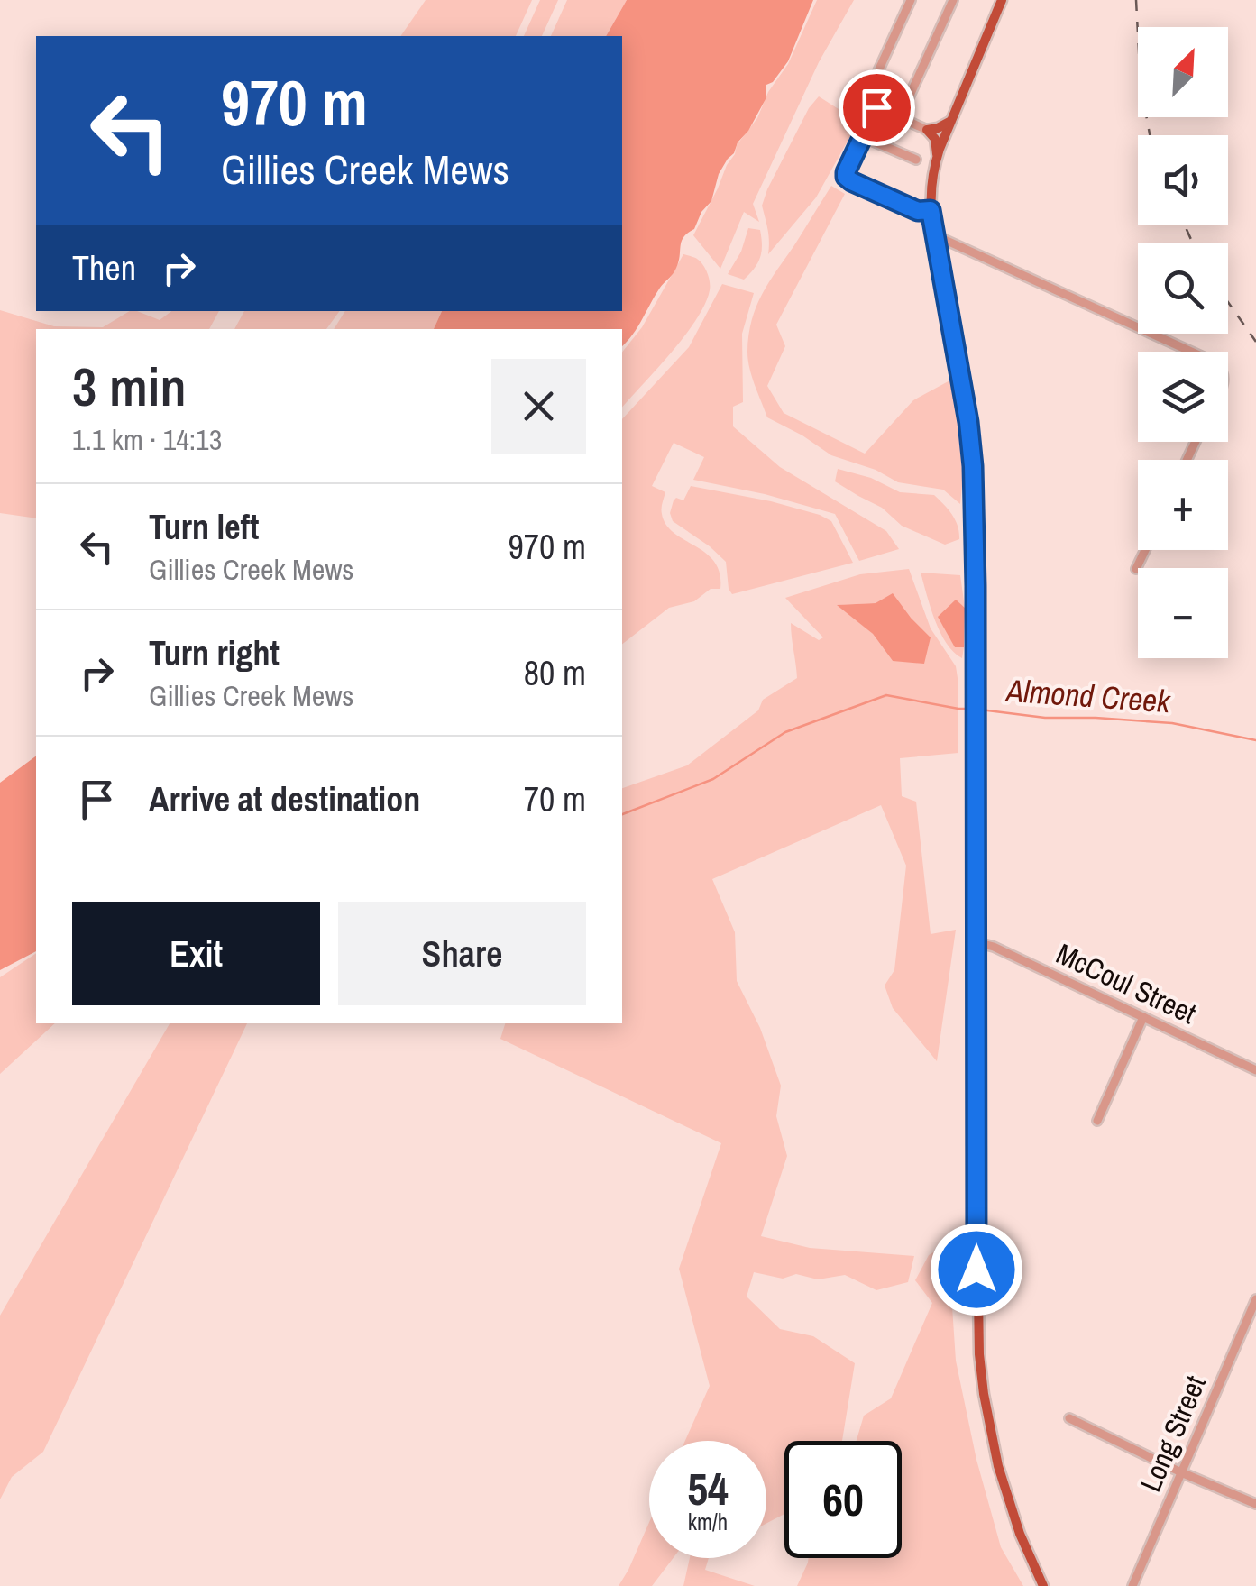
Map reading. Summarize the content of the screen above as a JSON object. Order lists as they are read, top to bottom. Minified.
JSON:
{"streets":{"street":["McCoul Street","Long Street"]},"water":["Almond Creek"],"north":"top right","page":{"map_buttons":["+","−"],"turn":["970 m","Gillies Creek Mews"],"then":"Then","heading":["3 min","1.1 km · 14:13"],"list":[{"name":"Turn left","note":"Gillies Creek Mews","value":"970 m"},{"name":"Turn right","note":"Gillies Creek Mews","value":"80 m"},{"name":"Arrive at destination","value":"70 m"}],"buttons":["Exit","Share"],"speed":"54 km/h","limit":"60"}}
